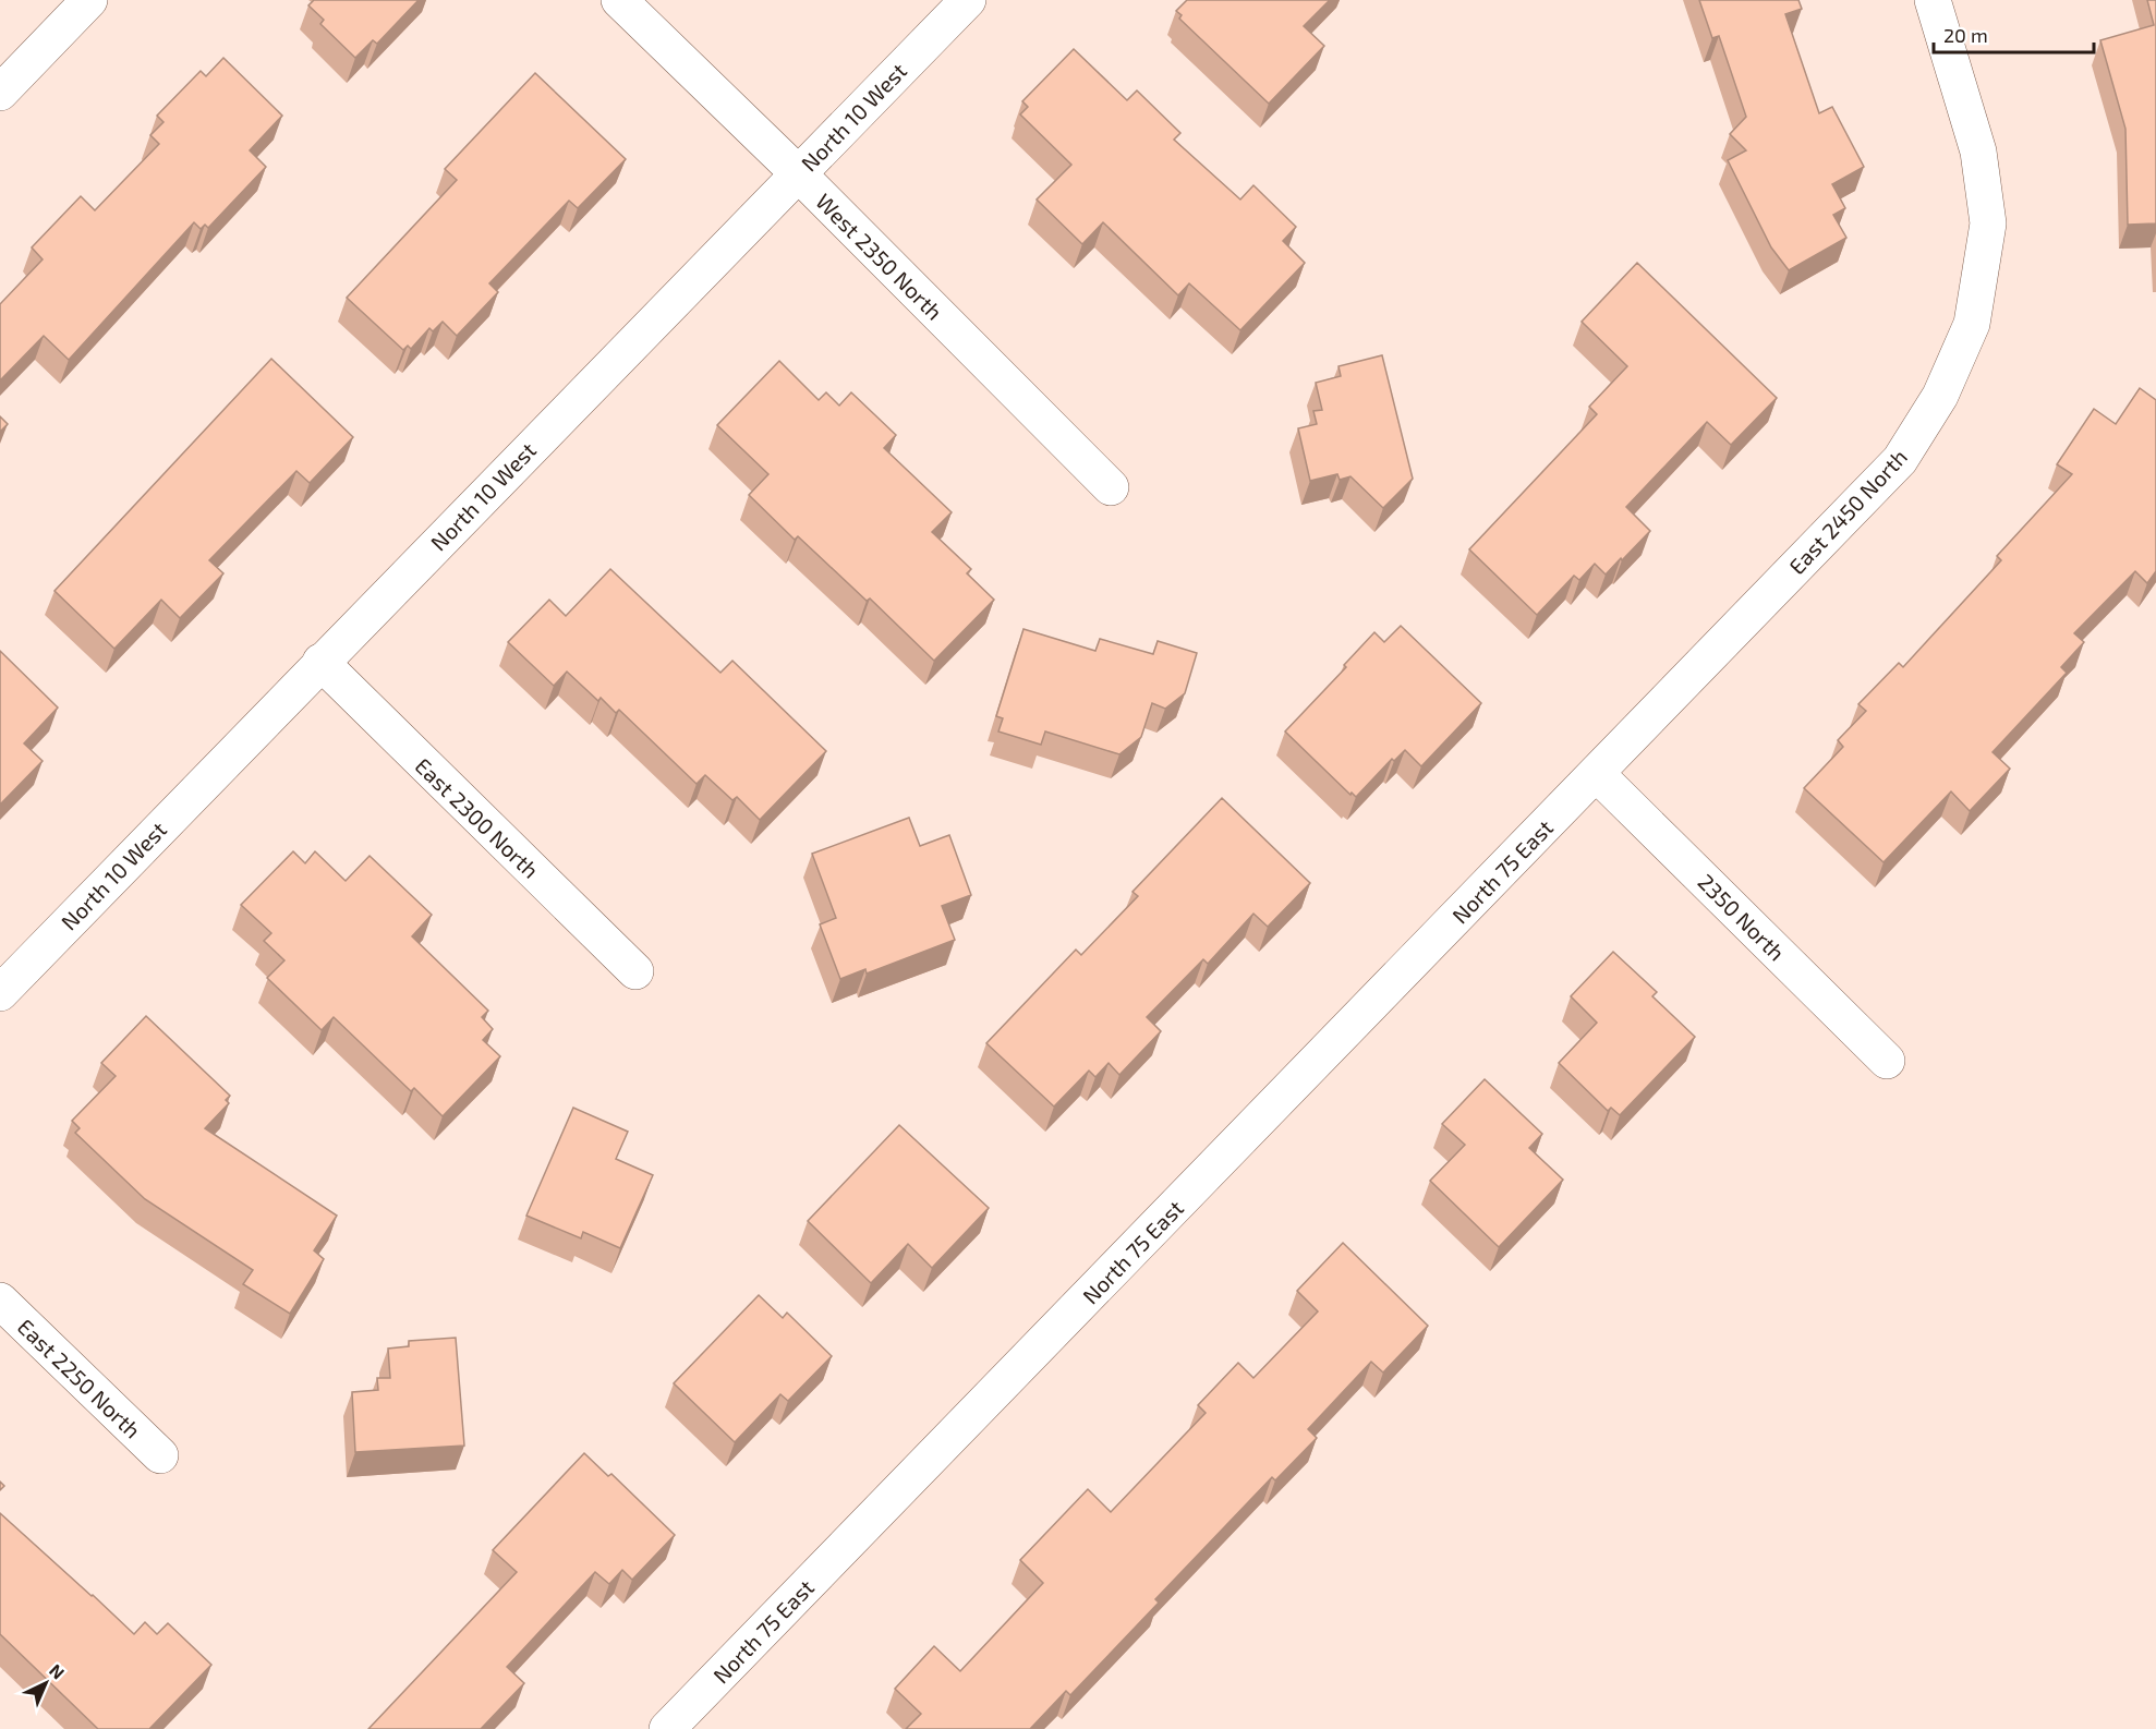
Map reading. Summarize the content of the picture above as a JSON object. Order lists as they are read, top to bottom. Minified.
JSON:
{"streets":{"street":["North 10 West","West 2350 North","East 2450 North","East 2300 North","North 75 East","2350 North","East 2250 North"]},"crossings":[["North 10 West","West 2350 North"],["North 10 West","East 2300 North"],["East 2450 North","North 75 East"],["East 2450 North","2350 North"],["North 75 East","2350 North"]],"scale_bar":"20 m","north":"top right"}
